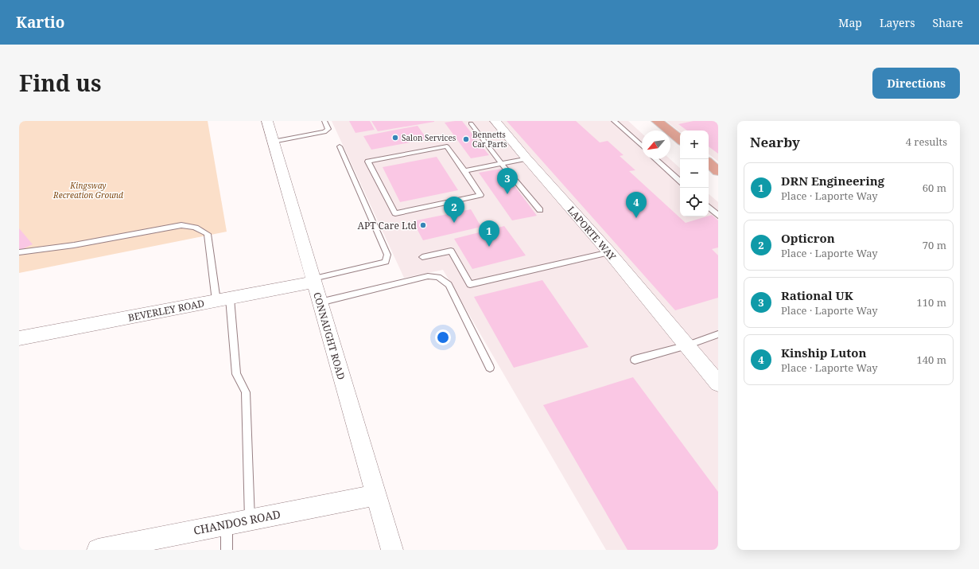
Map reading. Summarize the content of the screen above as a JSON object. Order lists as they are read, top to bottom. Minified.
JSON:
{"streets":{"street":["LAPORTE WAY","BEVERLEY ROAD","CONNAUGHT ROAD","CHANDOS ROAD"]},"crossings":[["BEVERLEY ROAD","CONNAUGHT ROAD"],["CONNAUGHT ROAD","CHANDOS ROAD"]],"parks":["Kingsway Recreation Ground"],"places":["Salon Services","Bennetts Car Parts","APT Care Ltd"],"north":"bottom left","page":{"header":"Kartio","nav":["Map","Layers","Share"],"title":"Find us","buttons":"Directions","heading":["Nearby","4 results"],"map_buttons":["+","−"],"list":[{"mark":"1","name":"DRN Engineering","note":"Place · Laporte Way","value":"60 m"},{"mark":"2","name":"Opticron","note":"Place · Laporte Way","value":"70 m"},{"mark":"3","name":"Rational UK","note":"Place · Laporte Way","value":"110 m"},{"mark":"4","name":"Kinship Luton","note":"Place · Laporte Way","value":"140 m"}],"pins":["3","4","2","1"]}}
